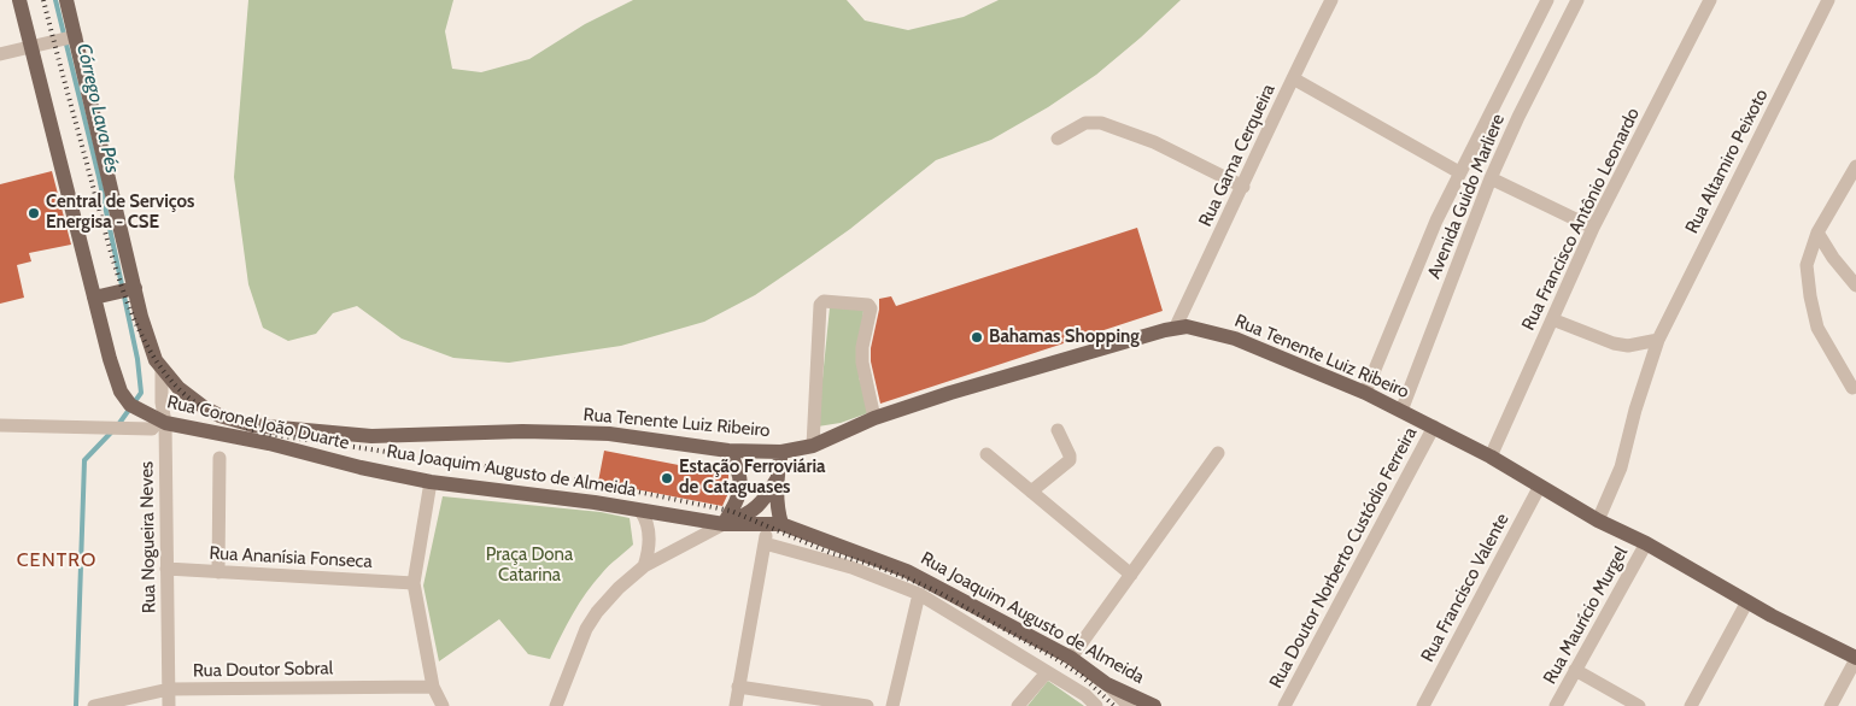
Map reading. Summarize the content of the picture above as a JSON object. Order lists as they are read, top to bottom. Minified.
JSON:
{"streets":{"main road":["Rua Tenente Luiz Ribeiro","Rua Coronel João Duarte","Rua Joaquim Augusto de Almeida"],"street":["Rua Gama Cerqueira","Rua Altamiro Peixoto","Avenida Guido Marliere","Rua Francisco Antônio Leonardo","Rua Nogueira Neves","Rua Ananísia Fonseca","Rua Doutor Norberto Custódio Ferreira","Rua Francisco Valente","Rua Maurício Murgel","Rua Doutor Sobral"]},"crossings":[["Rua Gama Cerqueira","Rua Tenente Luiz Ribeiro"],["Rua Altamiro Peixoto","Rua Tenente Luiz Ribeiro"],["Avenida Guido Marliere","Rua Tenente Luiz Ribeiro"],["Rua Francisco Antônio Leonardo","Rua Tenente Luiz Ribeiro"],["Rua Tenente Luiz Ribeiro","Rua Coronel João Duarte"],["Rua Tenente Luiz Ribeiro","Rua Doutor Norberto Custódio Ferreira"],["Rua Tenente Luiz Ribeiro","Rua Francisco Valente"],["Rua Tenente Luiz Ribeiro","Rua Maurício Murgel"],["Rua Coronel João Duarte","Rua Joaquim Augusto de Almeida"],["Rua Coronel João Duarte","Rua Nogueira Neves"],["Rua Nogueira Neves","Rua Ananísia Fonseca"],["Rua Nogueira Neves","Rua Doutor Sobral"]],"districts":["CENTRO"],"water":["Córrego Lava Pés"],"parks":["Praça Dona Catarina"],"places":["Central de Serviços Energisa - CSE","Bahamas Shopping","Estação Ferroviária de Cataguases"]}
